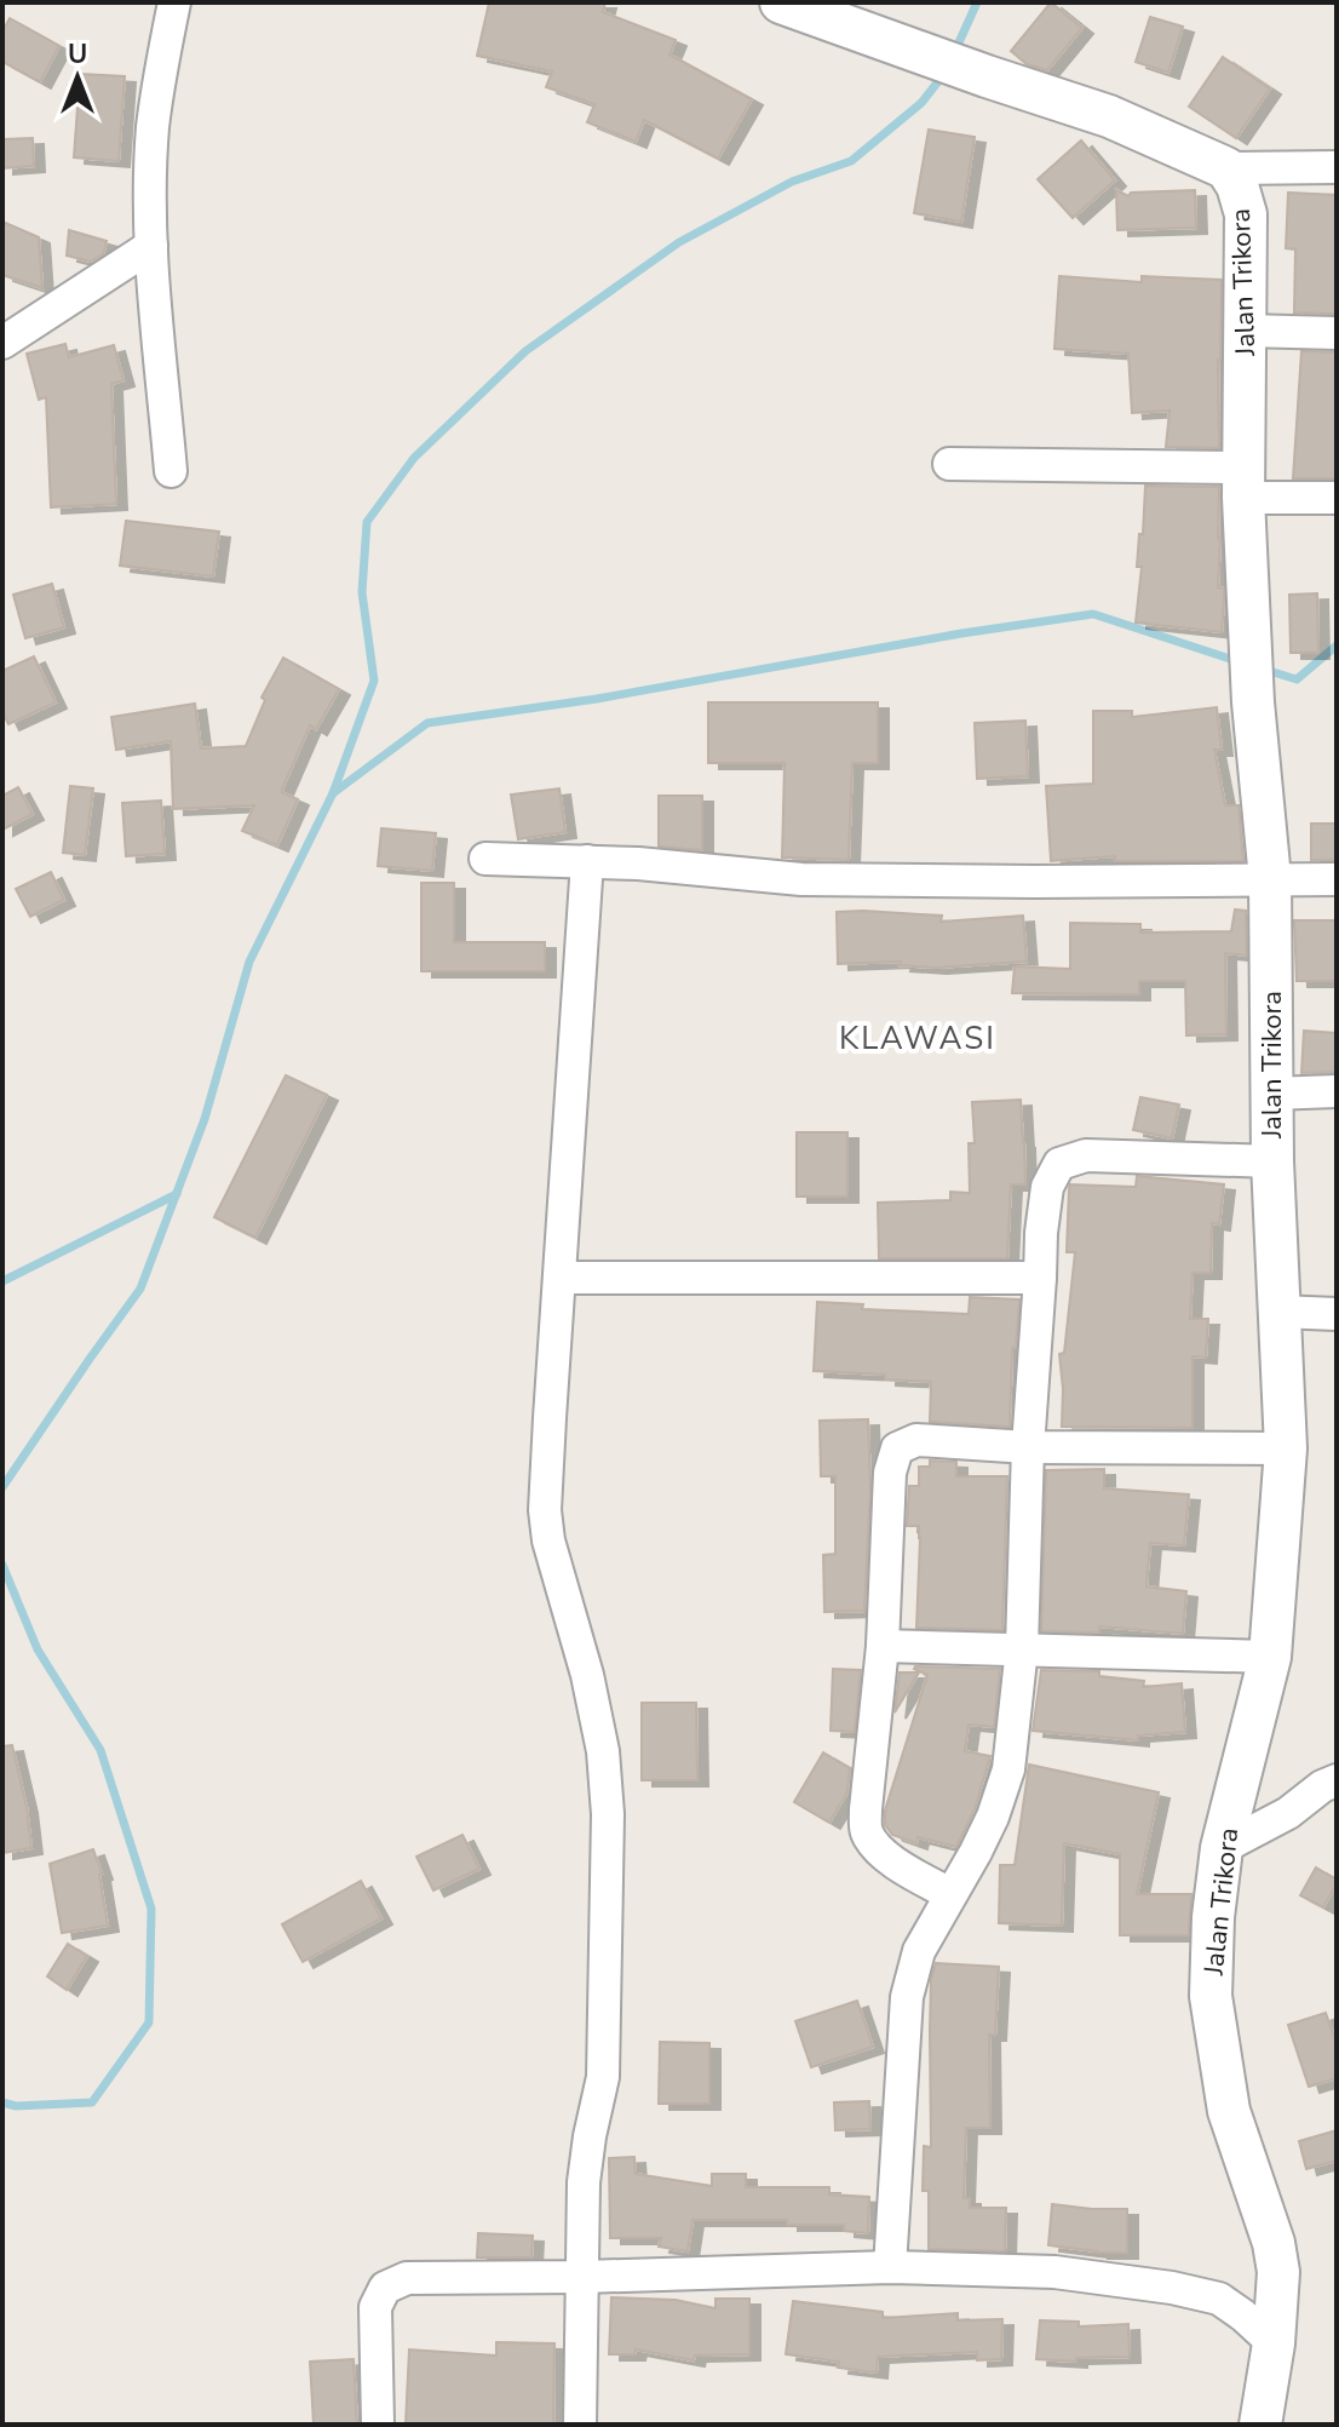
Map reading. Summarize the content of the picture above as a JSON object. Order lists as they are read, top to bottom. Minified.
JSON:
{"streets":{"street":["Jalan Trikora"]},"districts":["KLAWASI"],"north":"top"}
